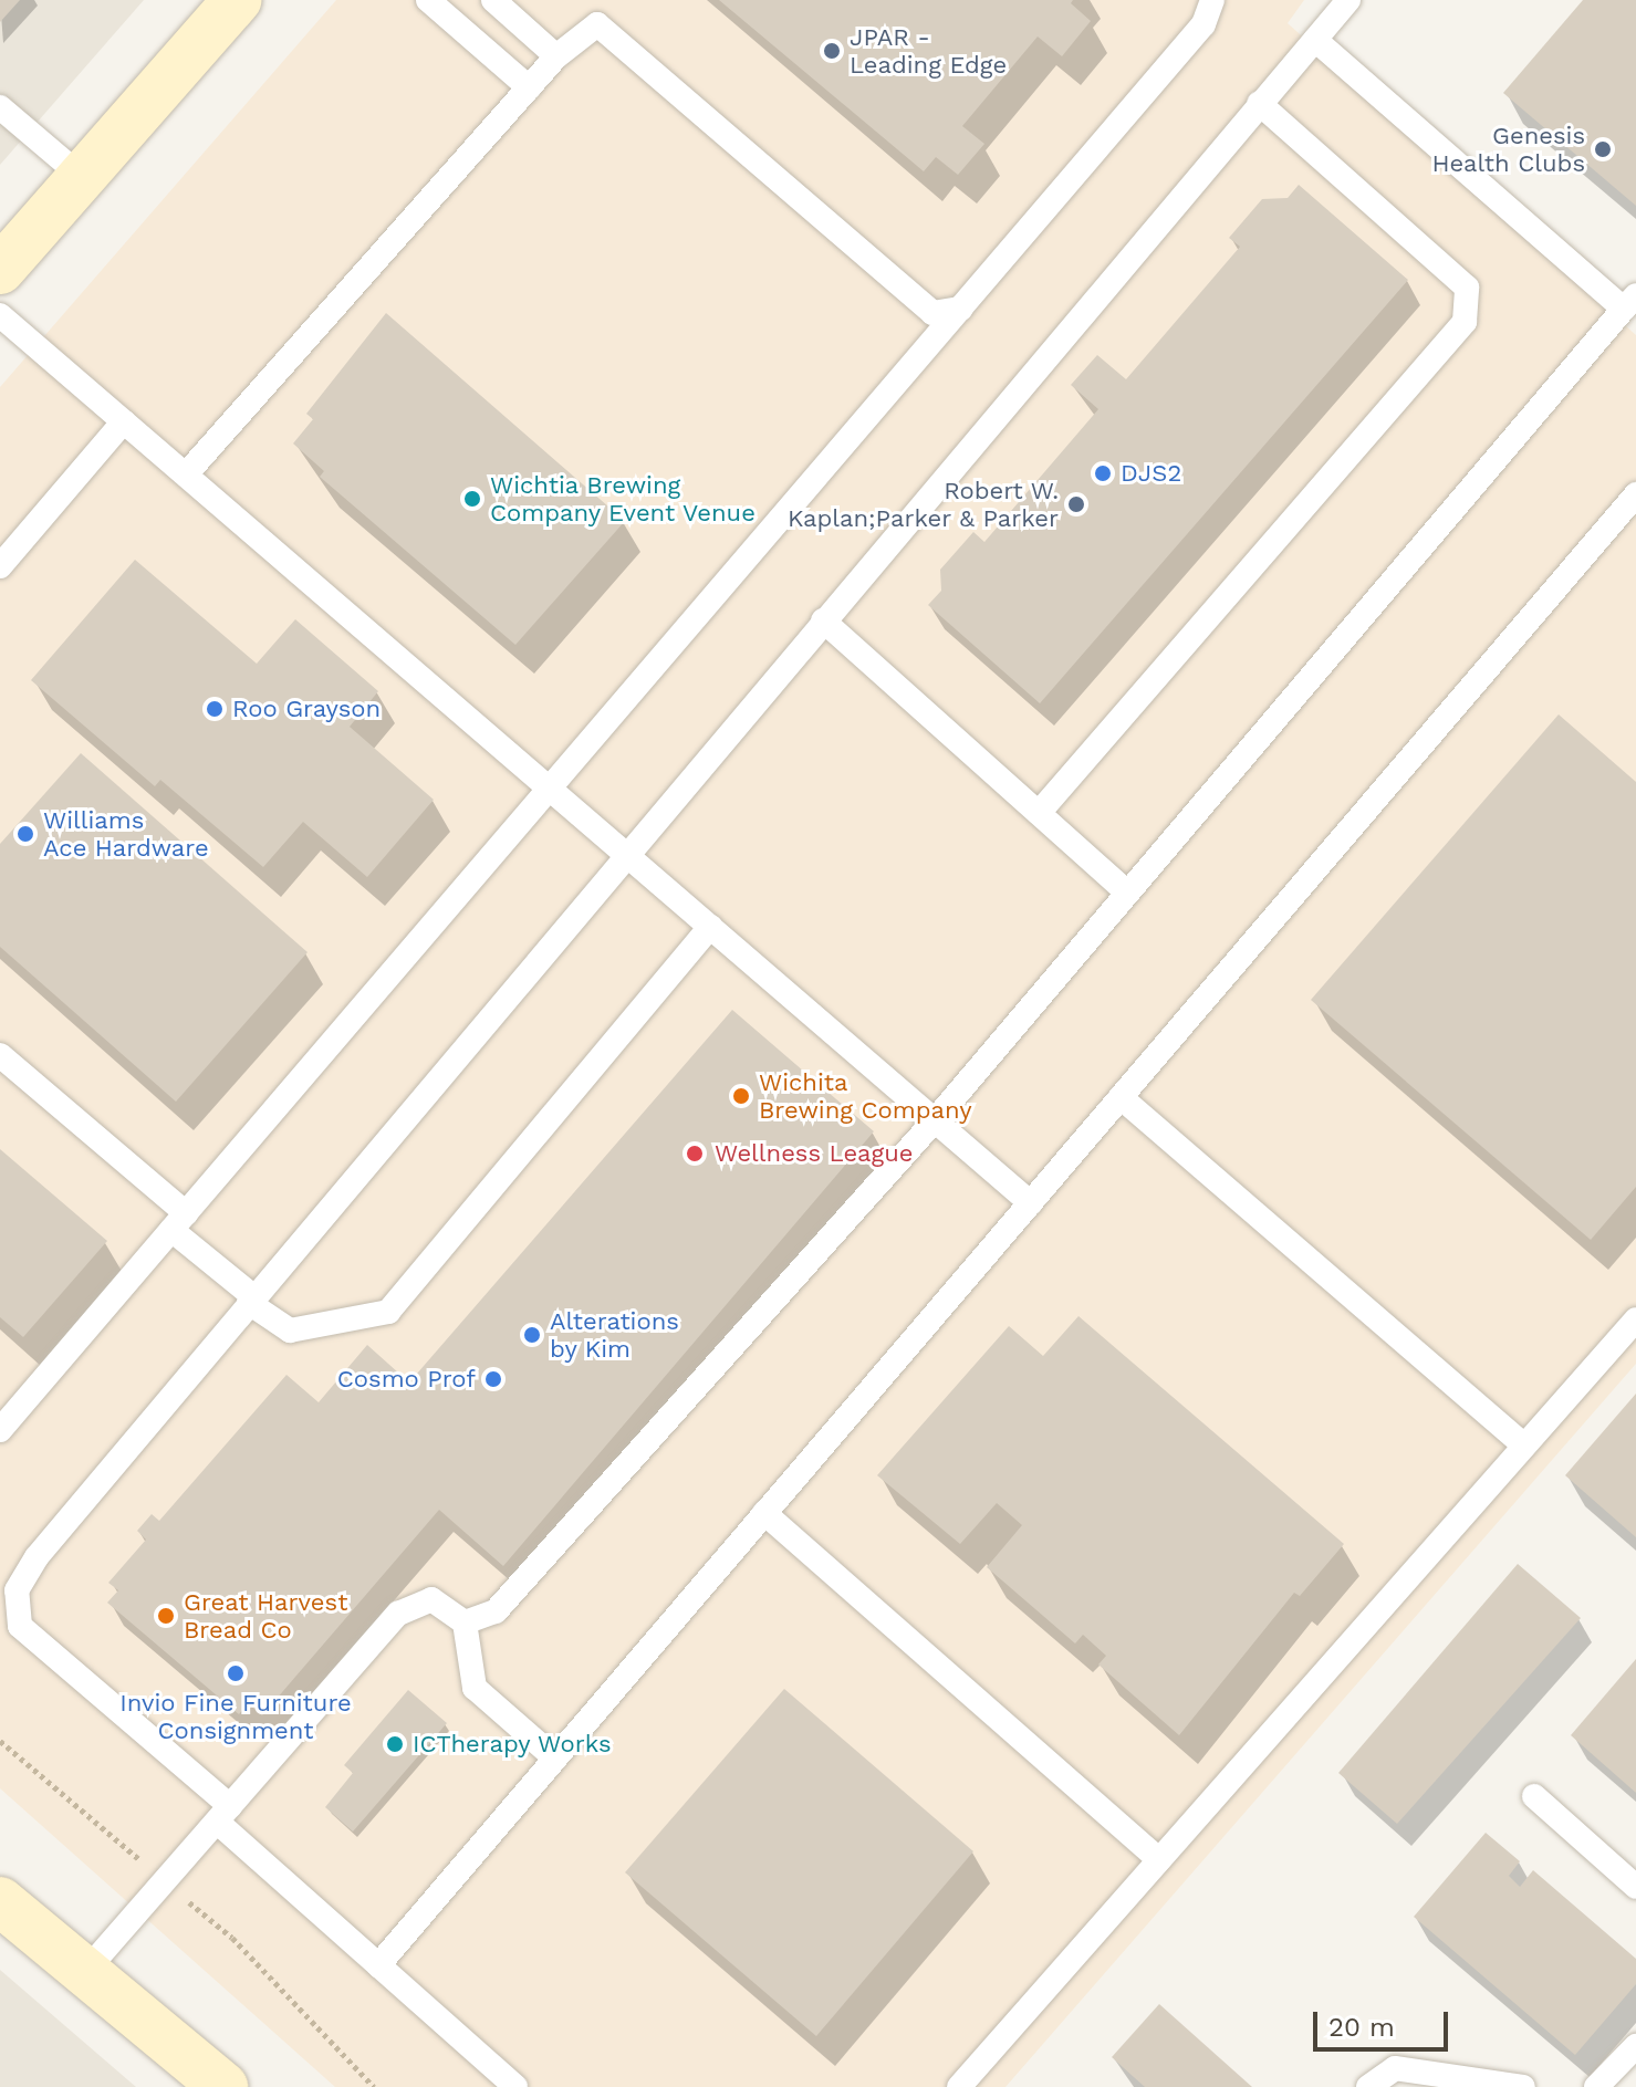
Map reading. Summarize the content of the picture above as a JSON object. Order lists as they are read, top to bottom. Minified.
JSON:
{"places":["JPAR - Leading Edge","Genesis Health Clubs","DJS2","Wichtia Brewing Company Event Venue","Robert W. Kaplan;Parker & Parker","Roo Grayson","Williams Ace Hardware","Wichita Brewing Company","Wellness League","Alterations by Kim","Cosmo Prof","Great Harvest Bread Co","Invio Fine Furniture Consignment","ICTherapy Works"],"scale_bar":"20 m"}
